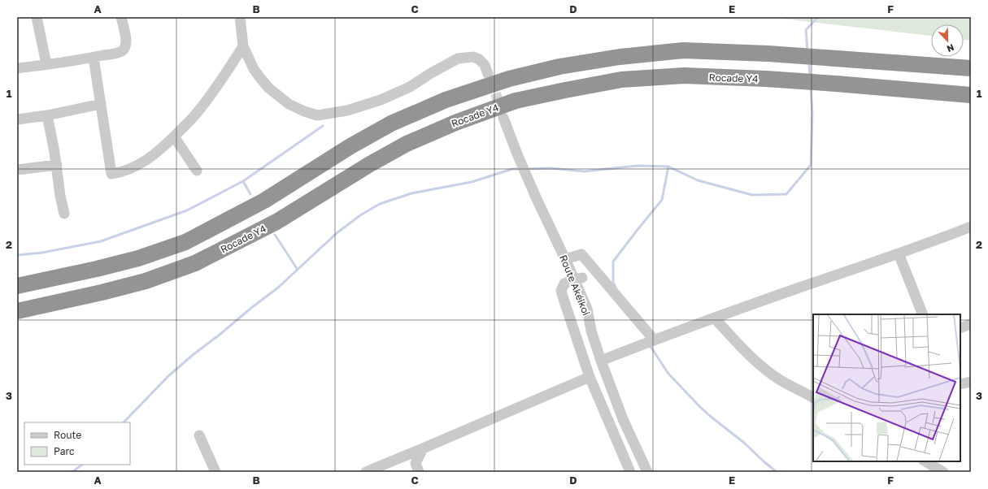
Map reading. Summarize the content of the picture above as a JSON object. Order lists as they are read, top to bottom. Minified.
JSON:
{"streets":{"highway":["Rocade Y4"],"street":["Route Akéikoi"]},"legend":["Route","Parc"],"north":"bottom","grid":{"columns":["A","B","C","D","E","F"],"rows":["1","2","3"]}}
